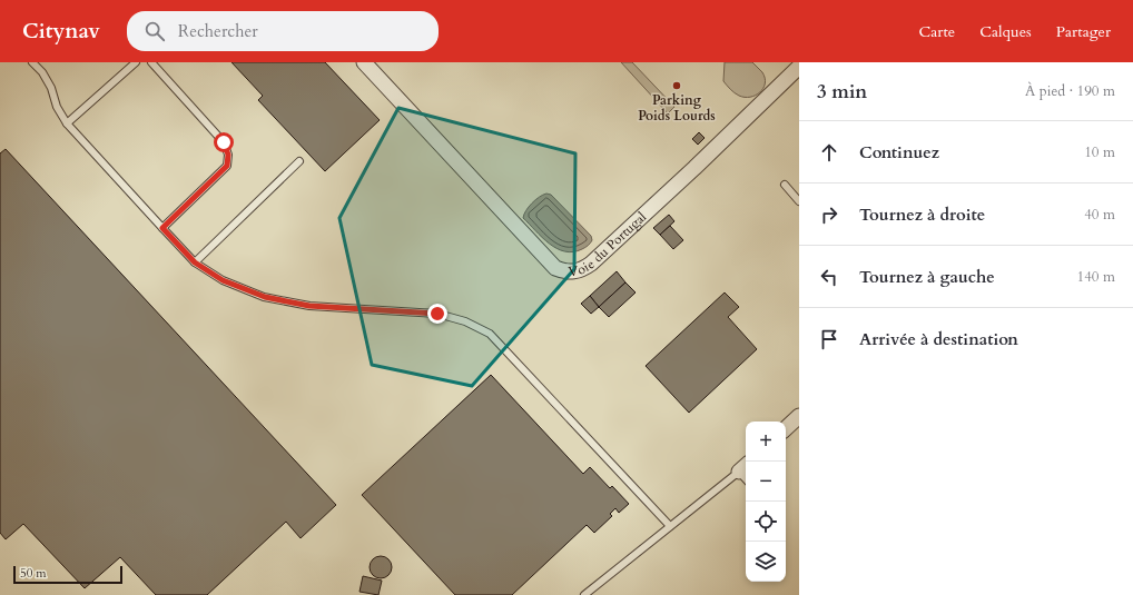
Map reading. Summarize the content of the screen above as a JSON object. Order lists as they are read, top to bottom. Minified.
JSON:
{"streets":{"street":["Voie du Portugal"]},"places":["Parking Poids Lourds"],"scale_bar":"50 m","page":{"header":"Citynav","search":"Rechercher","nav":["Carte","Calques","Partager"],"heading":["3 min","À pied · 190 m"],"list":[["Continuez","10 m"],["Tournez à droite","40 m"],["Tournez à gauche","140 m"],"Arrivée à destination"],"map_buttons":["+","−"],"scale":"50 m"}}
